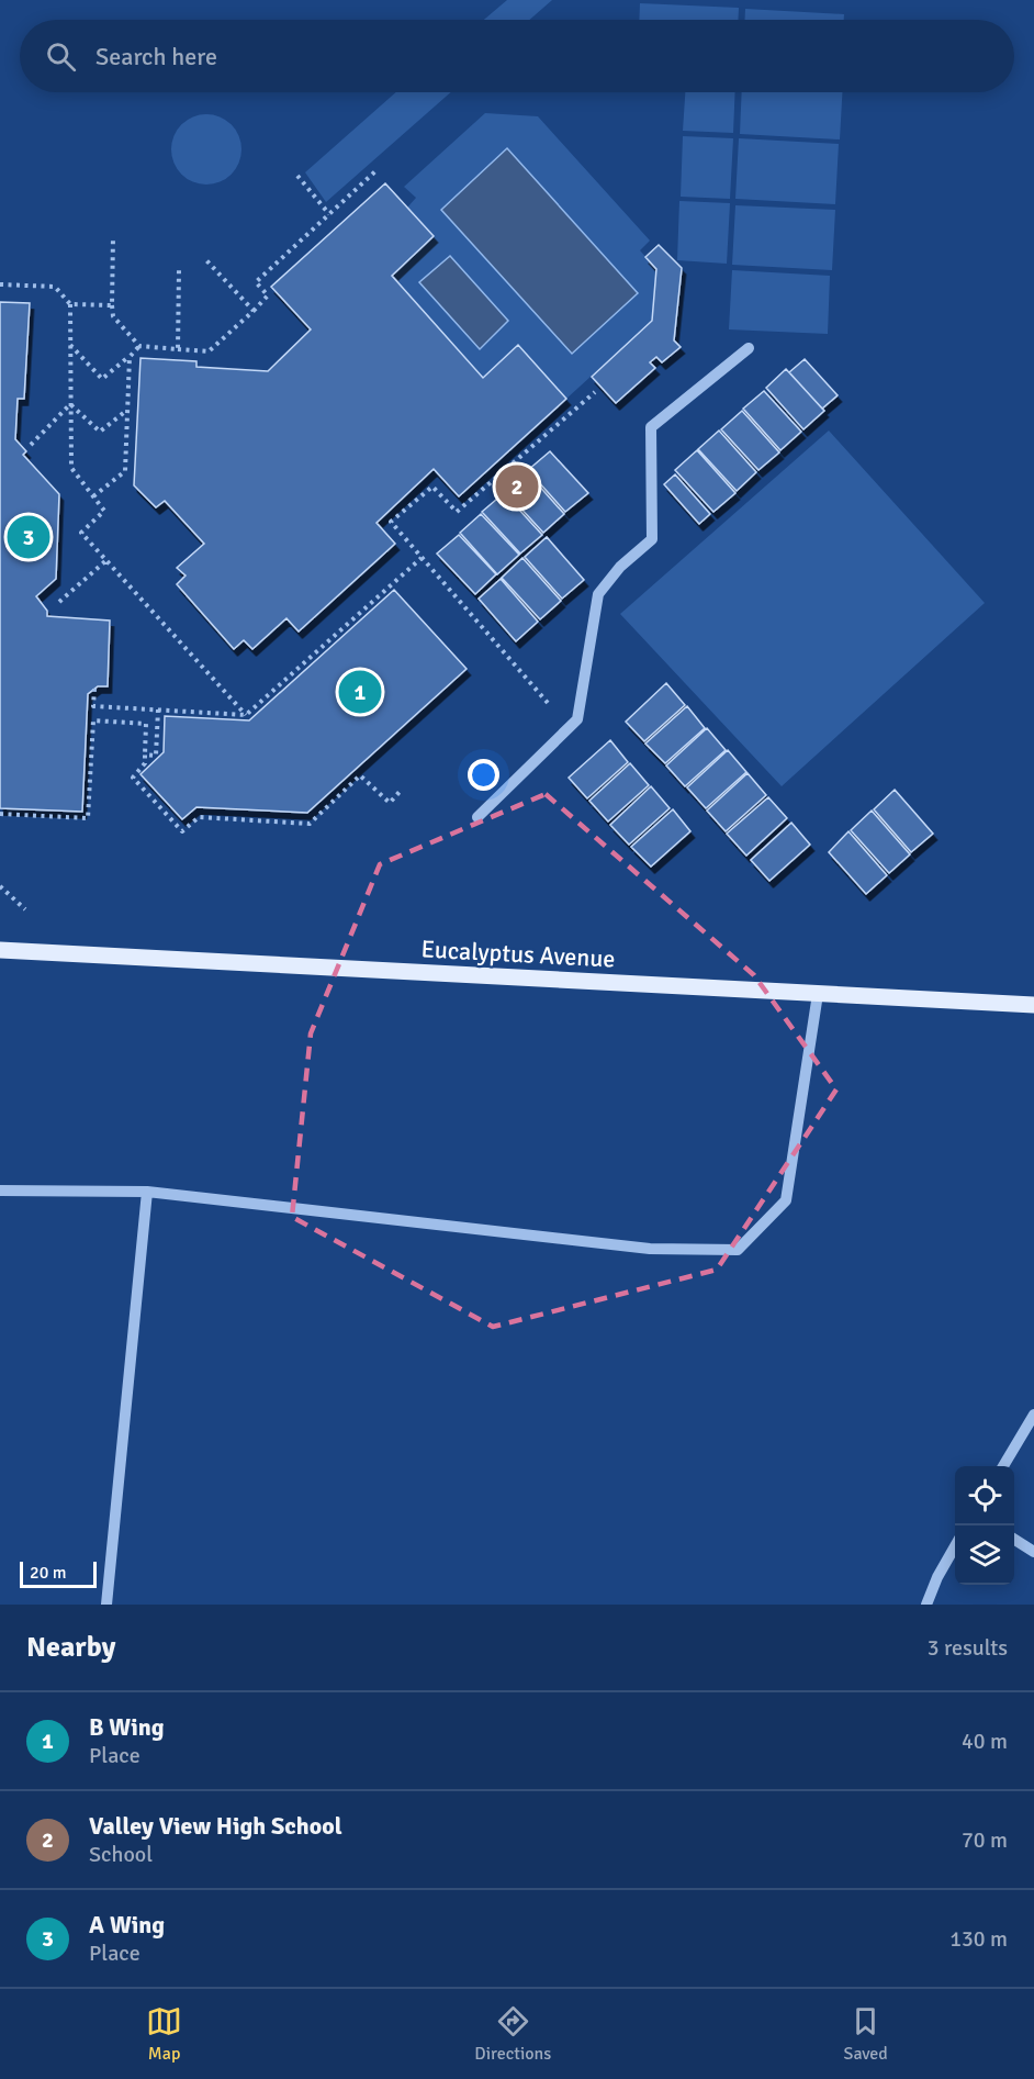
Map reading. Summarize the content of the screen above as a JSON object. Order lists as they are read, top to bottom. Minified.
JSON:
{"streets":{"main road":["Eucalyptus Avenue"]},"scale_bar":"20 m","page":{"search":"Search here","pins":["2","3","1"],"scale":"20 m","heading":["Nearby","3 results"],"list":[{"mark":"1","name":"B Wing","note":"Place","value":"40 m"},{"mark":"2","name":"Valley View High School","note":"School","value":"70 m"},{"mark":"3","name":"A Wing","note":"Place","value":"130 m"}],"nav":["Map","Directions","Saved"]}}
